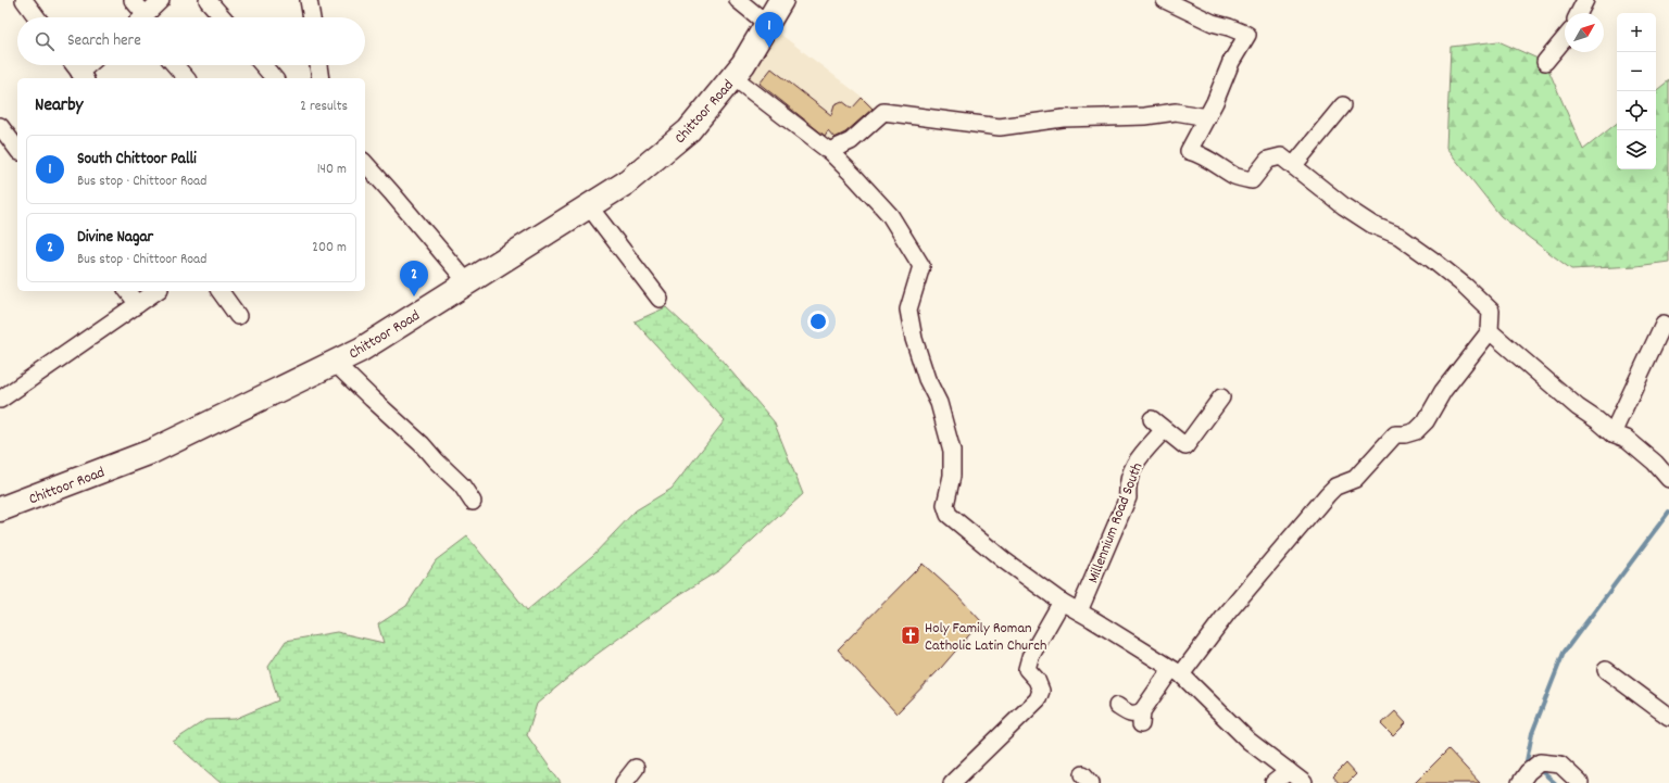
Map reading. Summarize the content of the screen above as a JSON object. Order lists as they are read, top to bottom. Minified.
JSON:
{"streets":{"main road":["Chittoor Road"],"street":["Millennium Road South"]},"places":{"church":["Holy Family Roman Catholic Latin Church"]},"north":"top right","page":{"pins":["1","2"],"map_buttons":["+","−"],"search":"Search here","heading":["Nearby","2 results"],"list":[{"mark":"1","name":"South Chittoor Palli","note":"Bus stop · Chittoor Road","value":"140 m"},{"mark":"2","name":"Divine Nagar","note":"Bus stop · Chittoor Road","value":"200 m"}]}}
